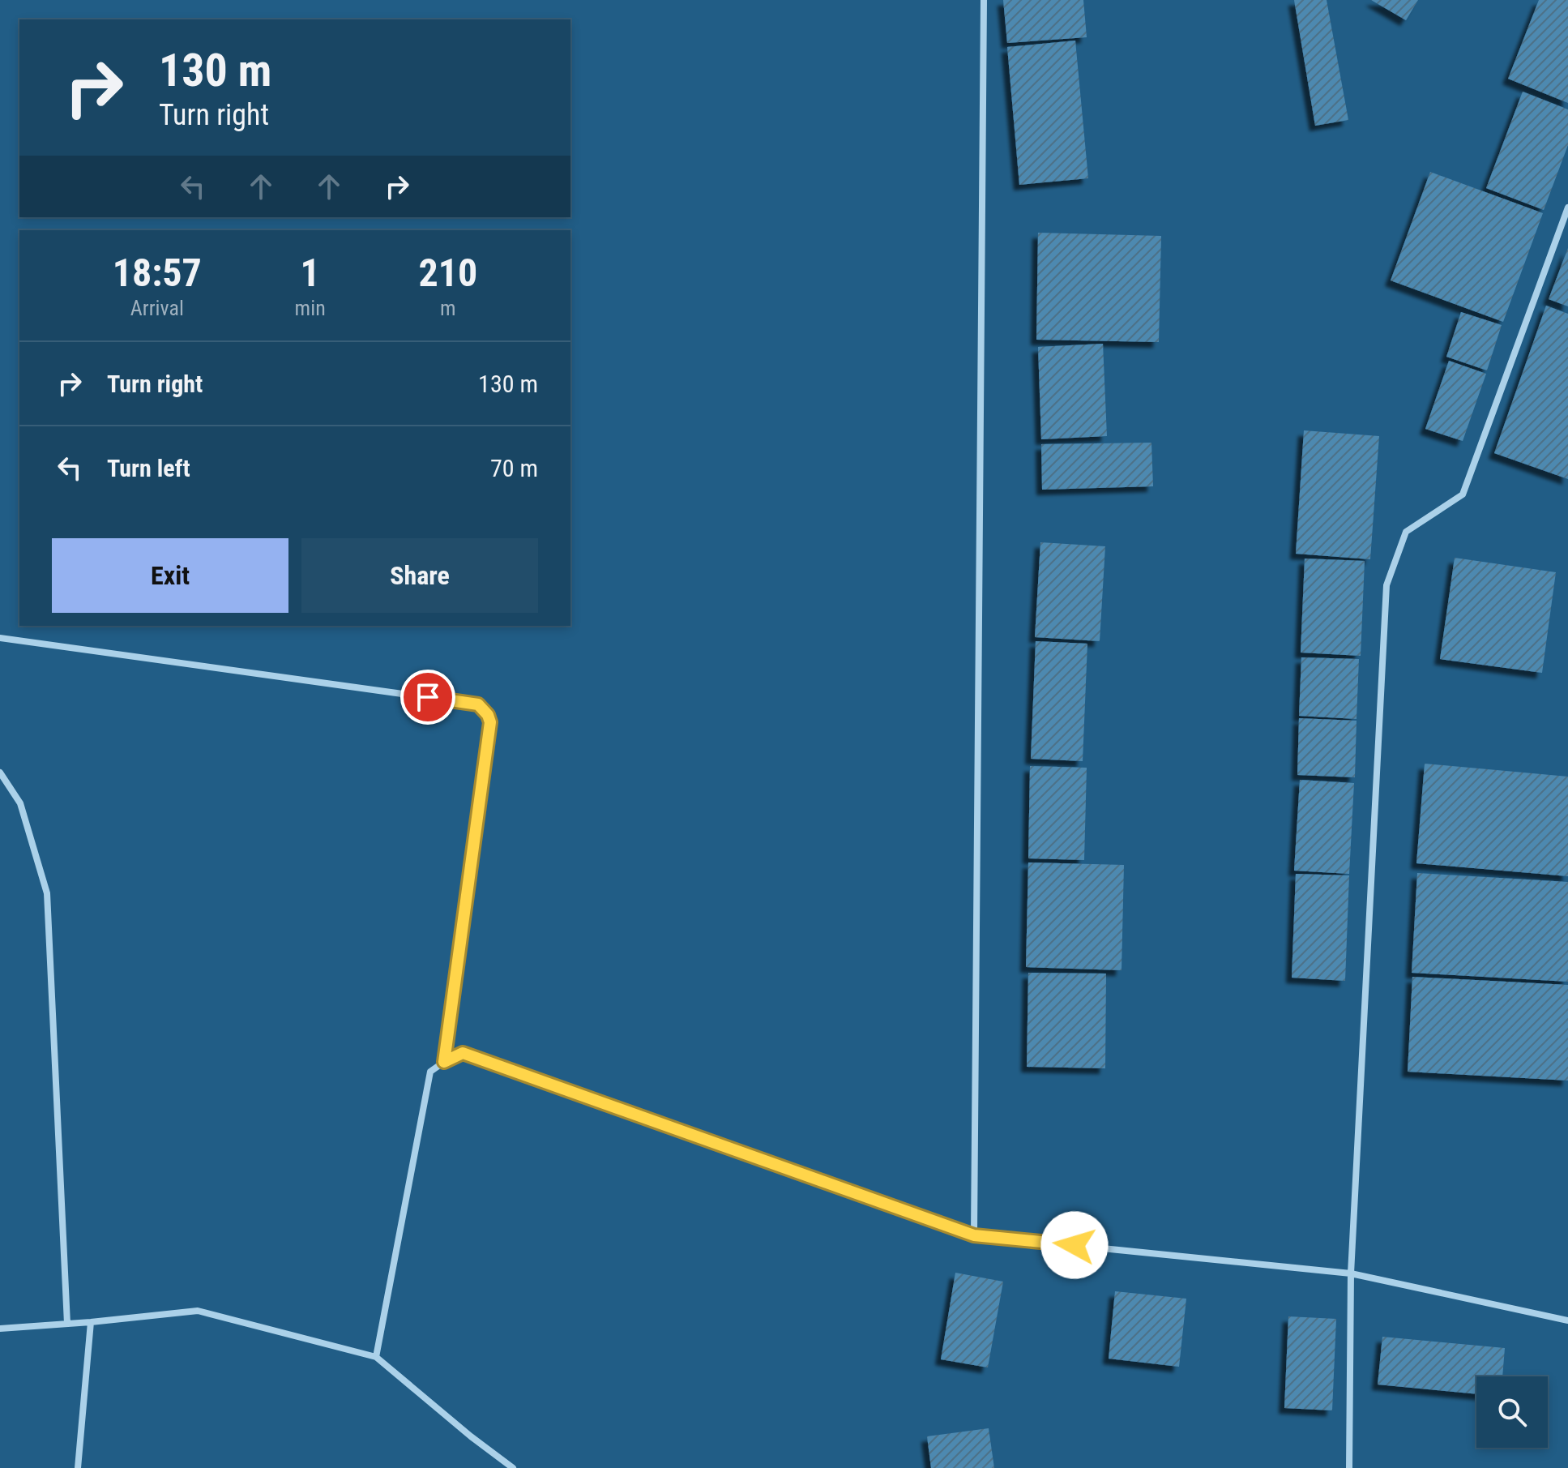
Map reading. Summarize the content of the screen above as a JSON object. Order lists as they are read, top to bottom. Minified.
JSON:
{"page":{"turn":["130 m","Turn right"],"eta":["18:57","Arrival","1","min","210","m"],"list":[{"name":"Turn right","value":"130 m"},{"name":"Turn left","value":"70 m"}],"buttons":["Exit","Share"]}}
